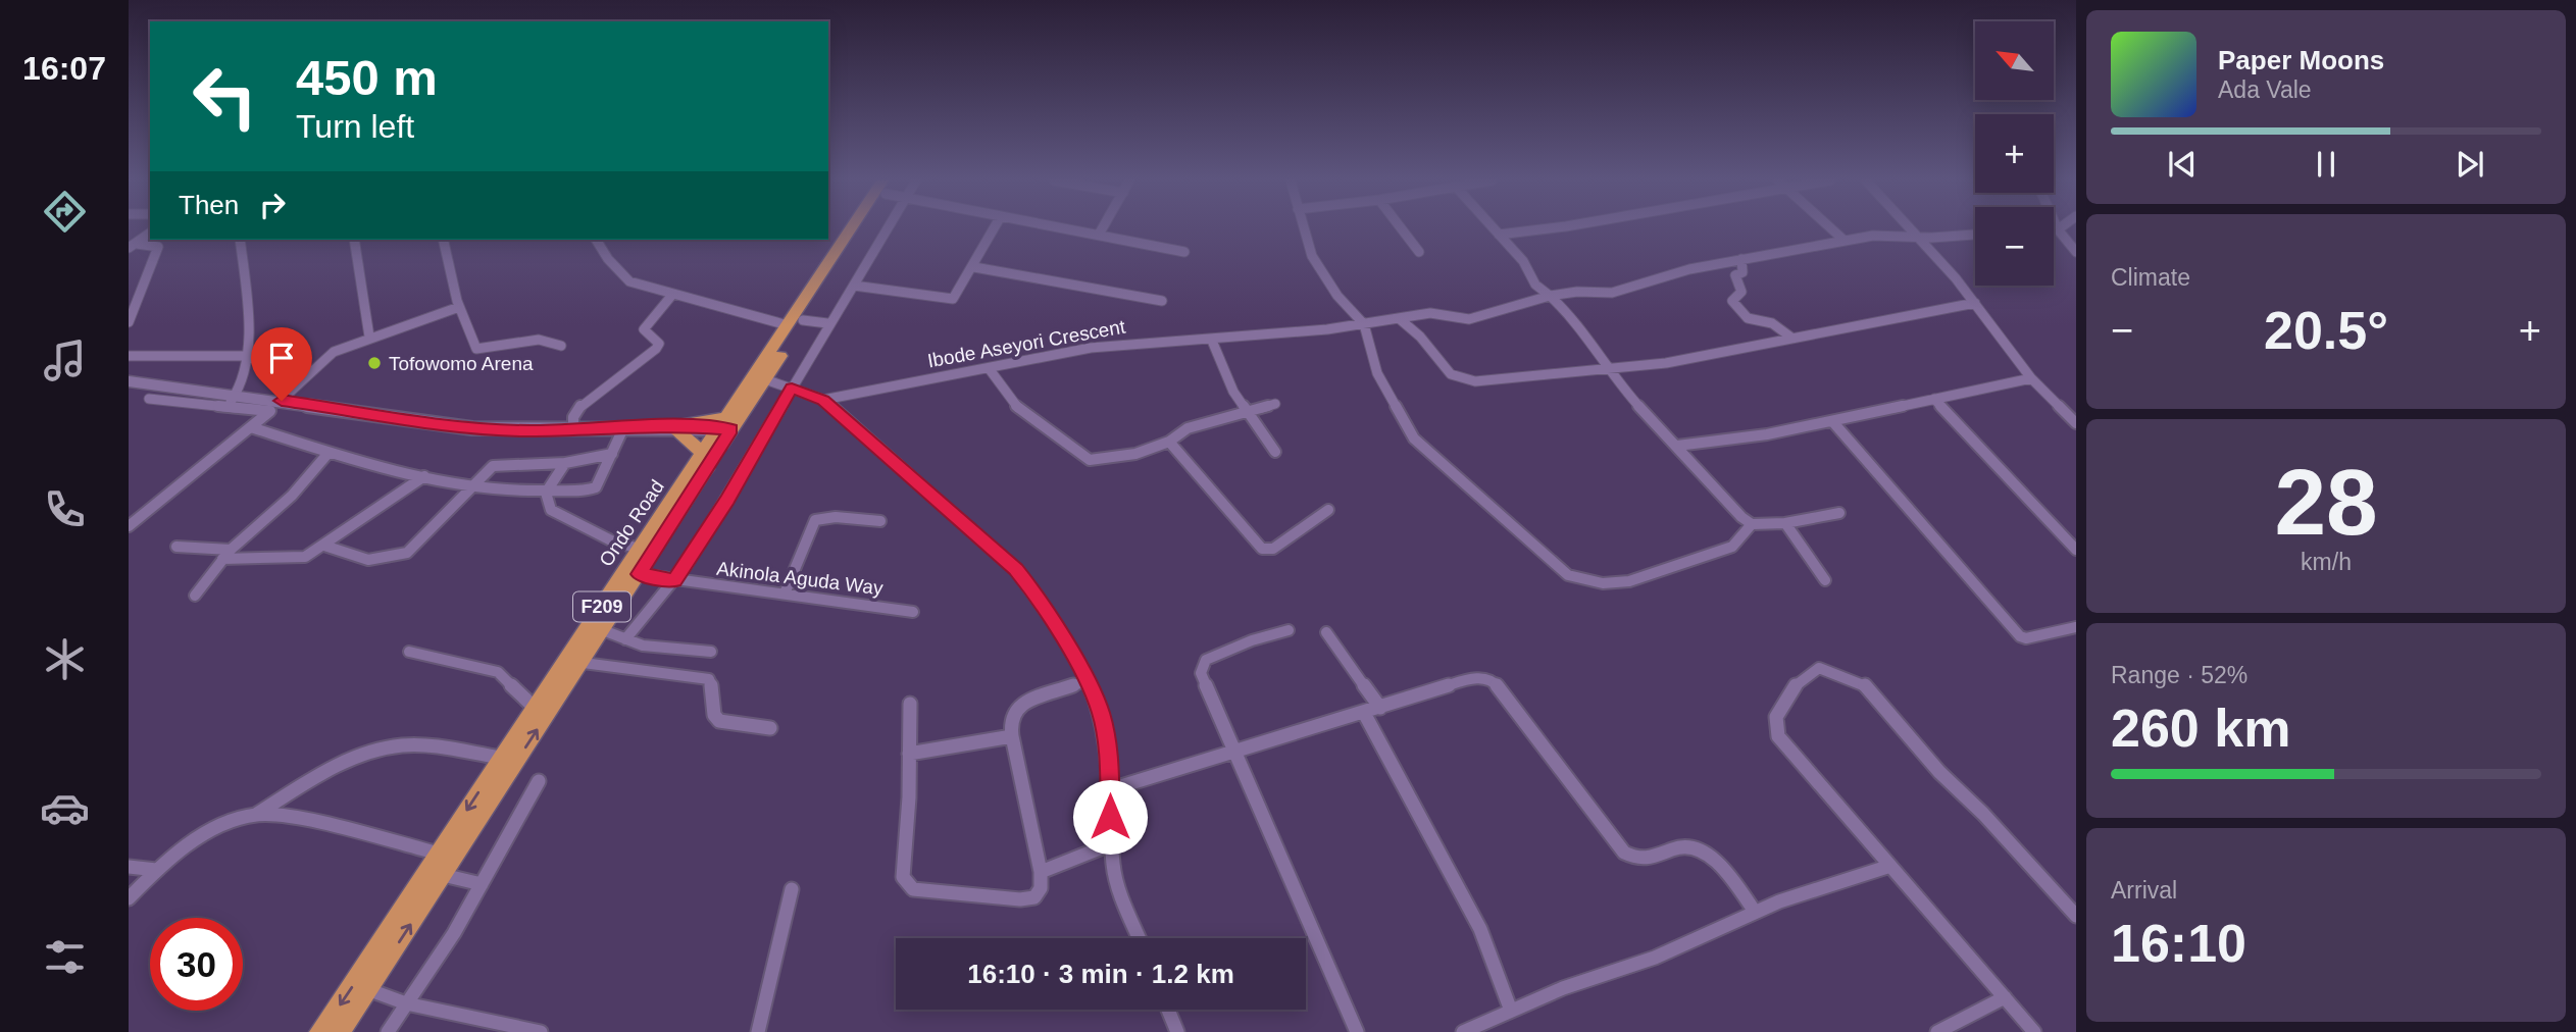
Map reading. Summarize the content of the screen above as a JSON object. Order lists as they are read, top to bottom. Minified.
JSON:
{"streets":{"main road":["Ondo Road","F209"],"street":["Ibode Aseyori Crescent","Akinola Aguda Way"]},"crossings":[["Ondo Road","Akinola Aguda Way"]],"places":["Tofowomo Arena"],"north":"top left","page":{"tabs":"16:07","map_buttons":["+","−"],"turn":["450 m","Turn left"],"song":["Paper Moons","Ada Vale"],"then":"Then","tile":["Climate",["28","km/h"],["Range · 52%","260 km"],["Arrival","16:10"]],"heat":["−","20.5°","+"],"limit":"30","trip":"16:10 · 3 min · 1.2 km"}}
